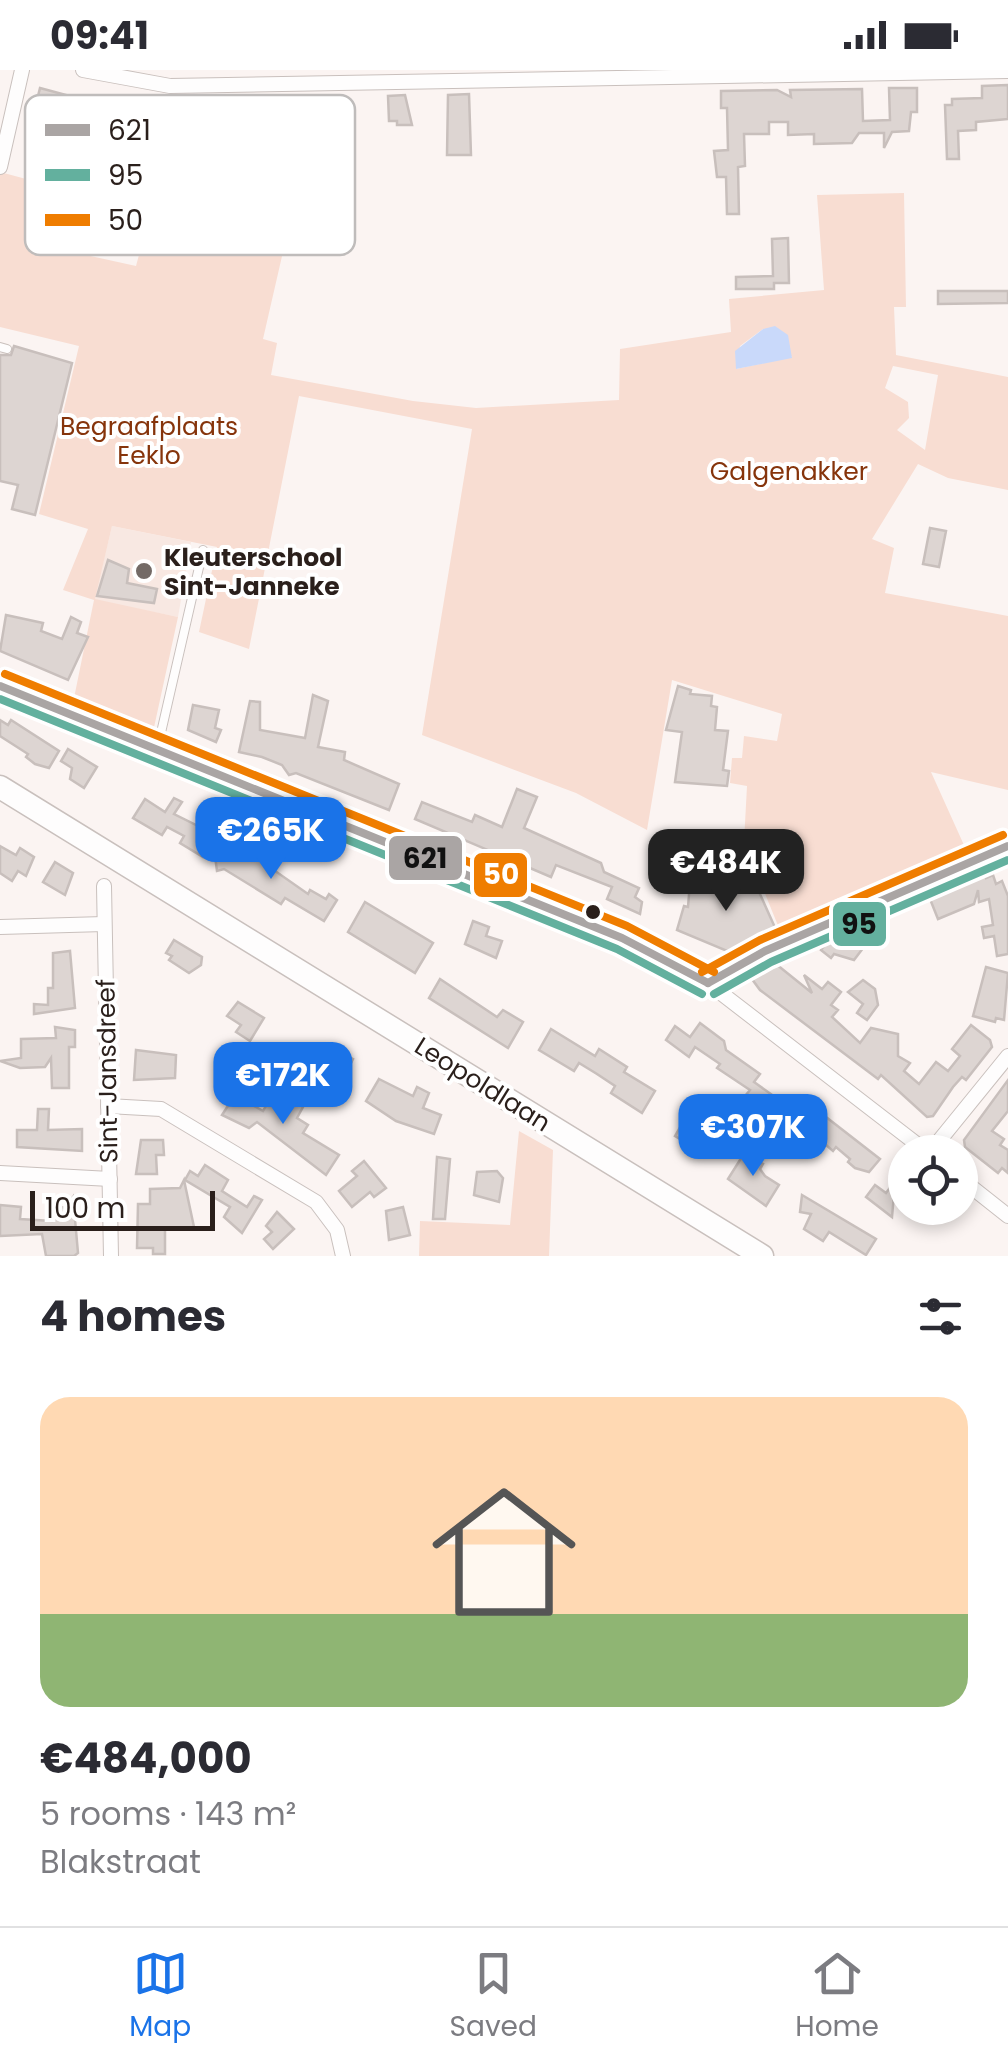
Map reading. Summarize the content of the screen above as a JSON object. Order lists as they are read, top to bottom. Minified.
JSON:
{"streets":{"main road":["Leopoldlaan"],"street":["Sint-Jansdreef"]},"parks":["Begraafplaats Eeklo","Galgenakker"],"places":["Kleuterschool Sint-Janneke"],"lines":["transit line 50","transit line 621","transit line 95"],"legend":["621","95","50"],"scale_bar":"100 m","page":{"status":"09:41","price":["€265K","€484K","€172K","€307K"],"scale":"100 m","heading":"4 homes","list":[{"name":"€484,000","note":"5 rooms · 143 m² · Blakstraat"}],"tabs":["Map","Saved","Home"]}}
